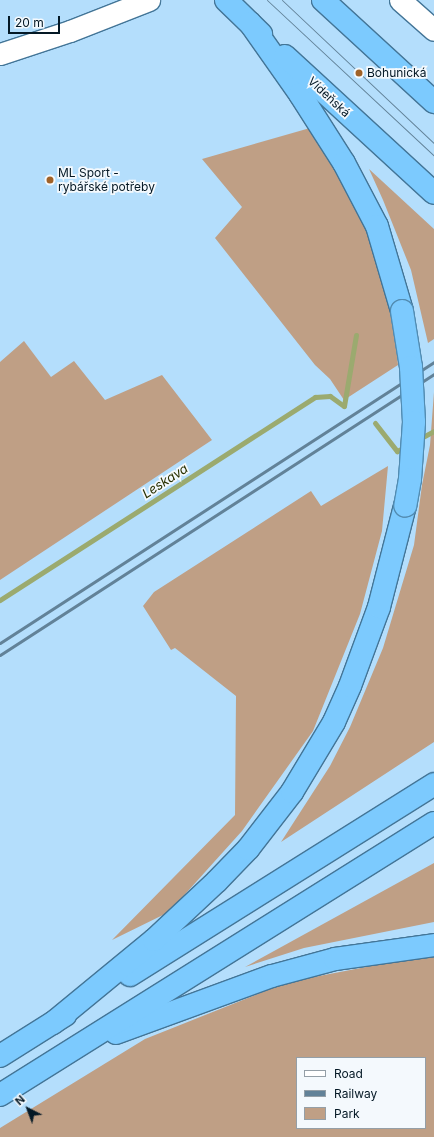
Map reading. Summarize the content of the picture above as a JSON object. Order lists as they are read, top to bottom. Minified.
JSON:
{"streets":{"highway":["Vídeňská"]},"water":["Leskava"],"places":["Bohunická","ML Sport - rybářské potřeby"],"legend":["Road","Railway","Park"],"scale_bar":"20 m","north":"top left"}
